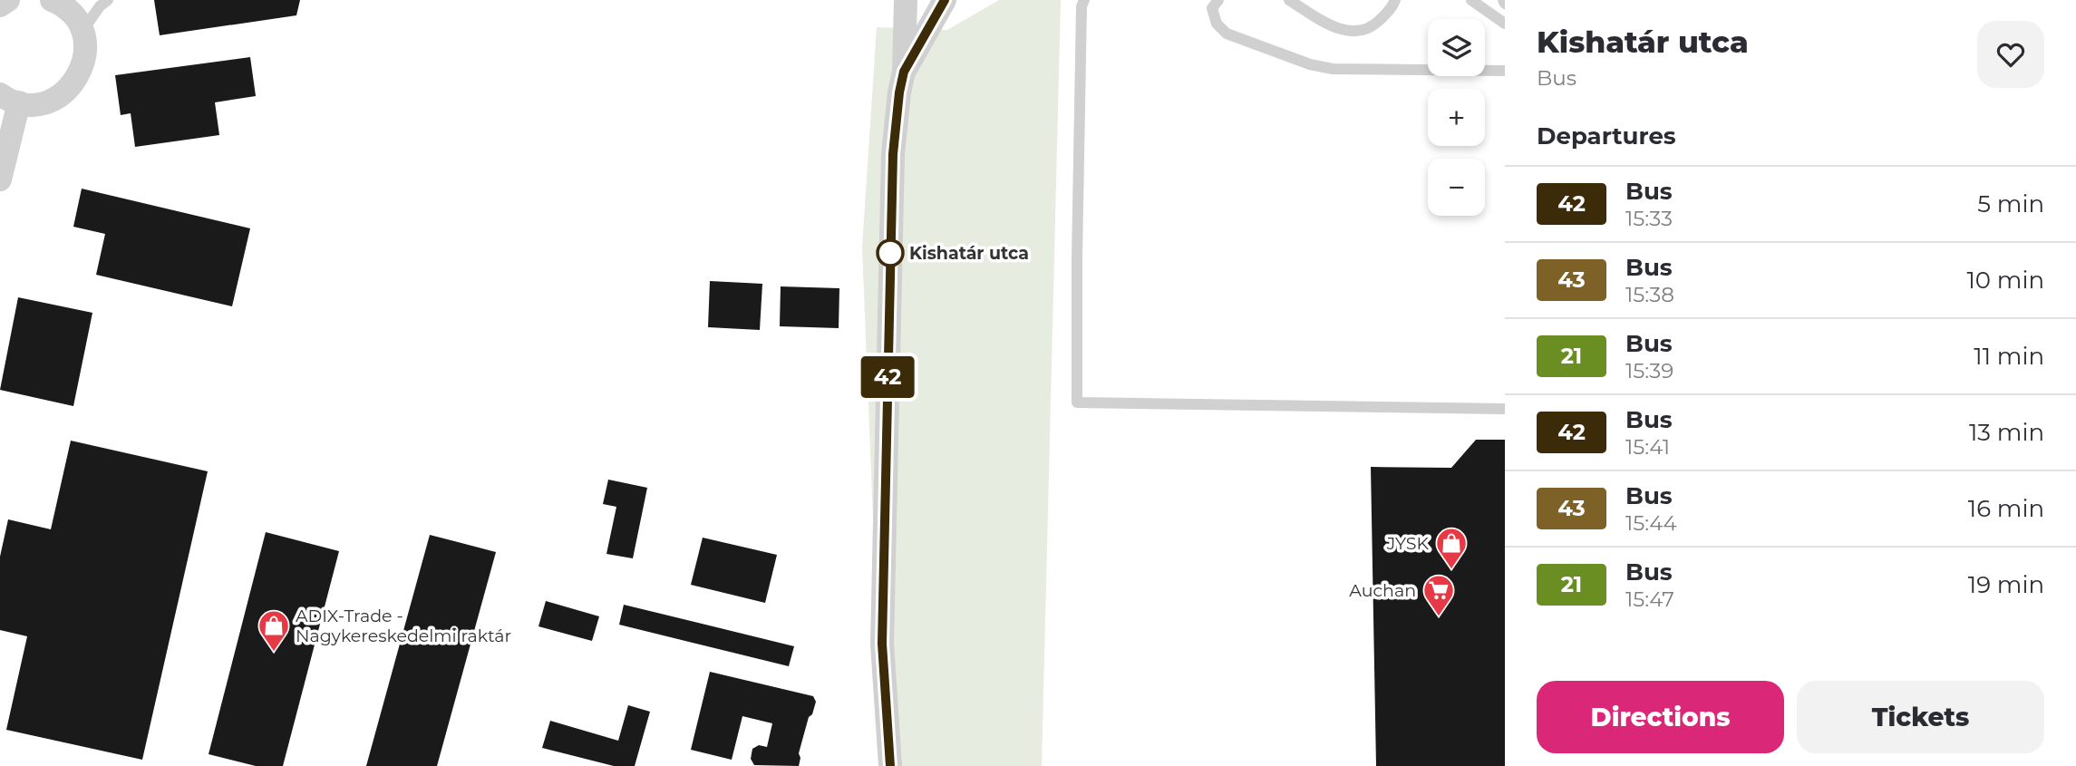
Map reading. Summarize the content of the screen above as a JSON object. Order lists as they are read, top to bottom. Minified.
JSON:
{"places":{"other":["Kishatár utca"],"shop":["JYSK","ADIX-Trade - Nagykereskedelmi raktár"],"supermarket":["Auchan"]},"lines":["bus line 42"],"page":{"on_map":"42","heading":[["Kishatár utca","Bus"],"Departures"],"map_buttons":["+","−"],"list":[{"mark":"42","name":"Bus","note":"15:33","value":"5 min"},{"mark":"43","name":"Bus","note":"15:38","value":"10 min"},{"mark":"21","name":"Bus","note":"15:39","value":"11 min"},{"mark":"42","name":"Bus","note":"15:41","value":"13 min"},{"mark":"43","name":"Bus","note":"15:44","value":"16 min"},{"mark":"21","name":"Bus","note":"15:47","value":"19 min"}],"buttons":["Directions","Tickets"]}}
